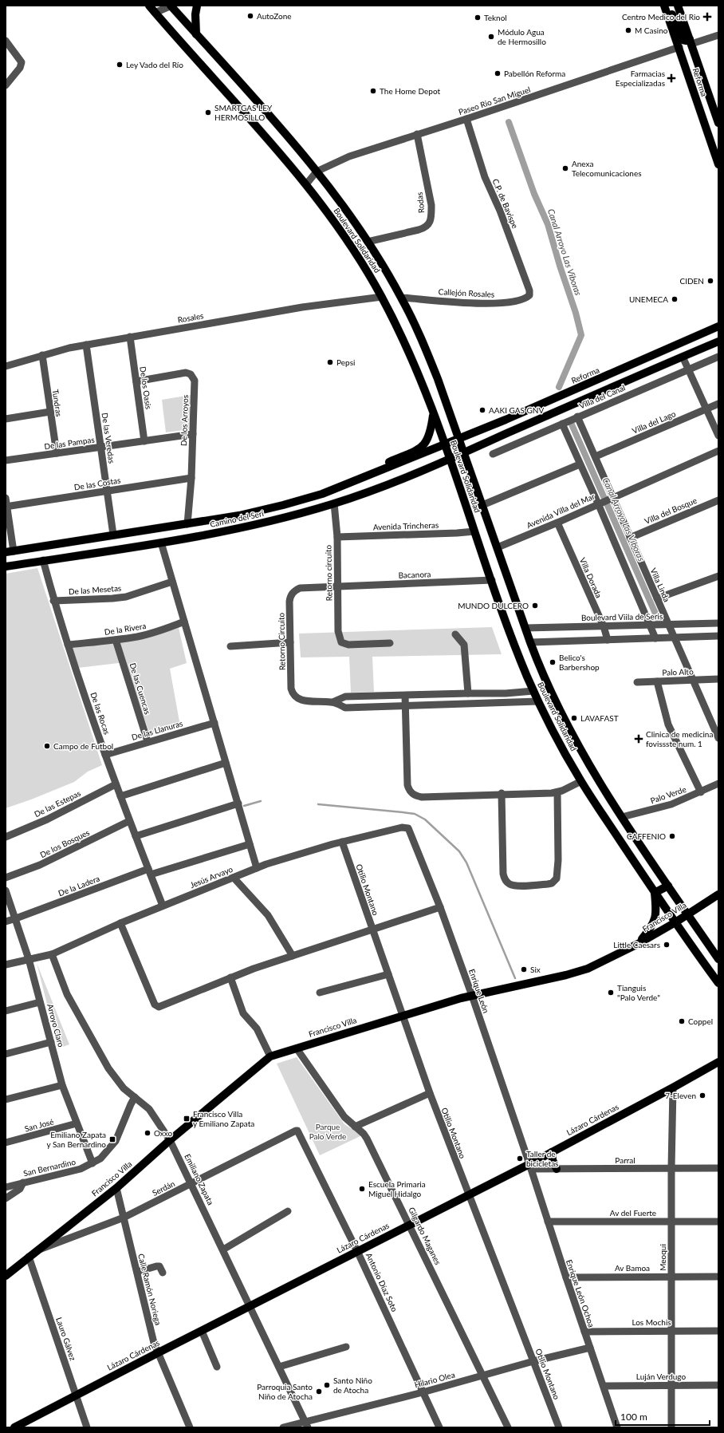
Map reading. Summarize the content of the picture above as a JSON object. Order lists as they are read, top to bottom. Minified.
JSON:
{"streets":{"main road":["Reforma","Boulevard Solidaridad","Camino del Seri","Francisco Villa","Lázaro Cárdenas"],"street":["Paseo Rio San Miguel","Rodas","C.P. de Bavispe","Callejón Rosales","Rosales","De los Oasis","Villa del Canal","Tundras","De los Arroyos","Villa del Lago","De las Veredas","De las Pampas","De las Costas","Avenida Villa del Mar","Villa del Bosque","Avenida Trincheras","Retorno circuito","Bacanora","Villa Dorada","Villa Linda","De las Mesetas","Boulevard Viila de Seris","De la Rivera","Retorno Circuito","Palo Alto","De las Cuencas","De las Rocas","De las Llanuras","Palo Verde","De las Estepas","De los Bosques","Jesús Arvayo","De la Ladera","Otilio Montano","Enrique León","Arroyo Claro","San José","Parral","San Bernardino","Emiliano Zapata","Serdán","Av del Fuerte","Gilgardo Maganes","Meoqui","Av Bamoa","Antonio Díaz Soto","Calle Ramón Noriega","Enrique León Ochoa","Los Mochis","Lauro Gálvez","Luján Verdugo","Hilario Olea"]},"crossings":[["Reforma","Paseo Rio San Miguel"],["Reforma","Boulevard Solidaridad"],["Reforma","Camino del Seri"],["Paseo Rio San Miguel","Rodas"],["Paseo Rio San Miguel","C.P. de Bavispe"],["Paseo Rio San Miguel","Boulevard Solidaridad"],["Rodas","Boulevard Solidaridad"],["C.P. de Bavispe","Callejón Rosales"],["Boulevard Solidaridad","Callejón Rosales"],["Boulevard Solidaridad","Rosales"],["Boulevard Solidaridad","Avenida Villa del Mar"],["Boulevard Solidaridad","Camino del Seri"],["Boulevard Solidaridad","Avenida Trincheras"],["Boulevard Solidaridad","Bacanora"],["Boulevard Solidaridad","Boulevard Viila de Seris"],["Boulevard Solidaridad","Palo Verde"],["Boulevard Solidaridad","Francisco Villa"],["Rosales","De los Oasis"],["Rosales","Tundras"],["Rosales","De las Veredas"],["De los Oasis","De los Arroyos"],["De los Oasis","De las Pampas"],["Villa del Canal","Villa Linda"],["Tundras","De las Pampas"],["De los Arroyos","De las Pampas"],["De los Arroyos","De las Costas"],["De los Arroyos","Camino del Seri"],["Villa del Lago","Villa Linda"],["De las Veredas","De las Pampas"],["De las Veredas","De las Costas"],["De las Veredas","Camino del Seri"],["Avenida Villa del Mar","Villa Dorada"],["Avenida Villa del Mar","Villa Linda"],["Villa del Bosque","Villa Linda"],["Camino del Seri","Retorno circuito"],["Camino del Seri","De las Rocas"],["Avenida Trincheras","Retorno circuito"],["Retorno circuito","Bacanora"],["Retorno circuito","Retorno Circuito"],["Bacanora","Retorno Circuito"],["Villa Dorada","Boulevard Viila de Seris"],["Villa Linda","Boulevard Viila de Seris"],["Villa Linda","Palo Alto"],["De las Mesetas","De las Rocas"],["De la Rivera","De las Cuencas"],["De la Rivera","De las Rocas"],["De las Cuencas","De las Llanuras"],["De las Rocas","De las Llanuras"],["De las Rocas","De las Estepas"],["De las Rocas","De los Bosques"],["De las Rocas","Jesús Arvayo"],["De las Rocas","De la Ladera"],["Jesús Arvayo","Otilio Montano"],["Jesús Arvayo","Enrique León"],["Jesús Arvayo","Arroyo Claro"],["Jesús Arvayo","Emiliano Zapata"],["De la Ladera","Arroyo Claro"],["Otilio Montano","Francisco Villa"],["Otilio Montano","Lázaro Cárdenas"],["Otilio Montano","Hilario Olea"],["Francisco Villa","Enrique León"],["Francisco Villa","Emiliano Zapata"],["Francisco Villa","Serdán"],["Francisco Villa","Gilgardo Maganes"],["Francisco Villa","Calle Ramón Noriega"],["Francisco Villa","Lauro Gálvez"],["Enrique León","Lázaro Cárdenas"],["Enrique León","Parral"],["Enrique León","Enrique León Ochoa"],["Arroyo Claro","San José"],["Arroyo Claro","San Bernardino"],["Lázaro Cárdenas","Parral"],["Lázaro Cárdenas","Emiliano Zapata"],["Lázaro Cárdenas","Gilgardo Maganes"],["Lázaro Cárdenas","Meoqui"],["Lázaro Cárdenas","Antonio Díaz Soto"],["Lázaro Cárdenas","Calle Ramón Noriega"],["Lázaro Cárdenas","Enrique León Ochoa"],["Lázaro Cárdenas","Lauro Gálvez"],["Parral","Meoqui"],["Parral","Enrique León Ochoa"],["San Bernardino","Emiliano Zapata"],["Emiliano Zapata","Serdán"],["Emiliano Zapata","Hilario Olea"],["Serdán","Antonio Díaz Soto"],["Serdán","Calle Ramón Noriega"],["Serdán","Lauro Gálvez"],["Av del Fuerte","Meoqui"],["Av del Fuerte","Enrique León Ochoa"],["Gilgardo Maganes","Hilario Olea"],["Meoqui","Av Bamoa"],["Meoqui","Los Mochis"],["Meoqui","Luján Verdugo"],["Av Bamoa","Enrique León Ochoa"],["Antonio Díaz Soto","Hilario Olea"],["Enrique León Ochoa","Los Mochis"],["Enrique León Ochoa","Luján Verdugo"],["Enrique León Ochoa","Hilario Olea"]],"water":["Canal Arroyo Las Viboras"],"parks":["Parque Palo Verde"],"places":{"other":["AutoZone","Teknol","M Casino","Módulo Agua de Hermosillo","Ley Vado del Río","Pabellón Reforma","The Home Depot","SMARTGAS LEY HERMOSILLO","Anexa Telecomunicaciones","CIDEN","UNEMECA","Pepsi","AAKI GAS GNV","MUNDO DULCERO","Belico's Barbershop","LAVAFAST","Campo de Futbol","CAFFENIO","Little Caesars","Six","Tianguis \"Palo Verde\"","Coppel","7-Eleven","Oxxo","Taller de bicicletas","Escuela Primaria Miguel Hidalgo","Santo Niño de Atocha","Parroquia Santo Niño de Atocha"],"health":["Centro Medico del Rio","Farmacias Especializadas","Clinica de medicina fovissste num. 1"],"transit":["Francisco Villa y Emiliano Zapata","Emiliano Zapata y San Bernardino"]},"scale_bar":"100 m"}
